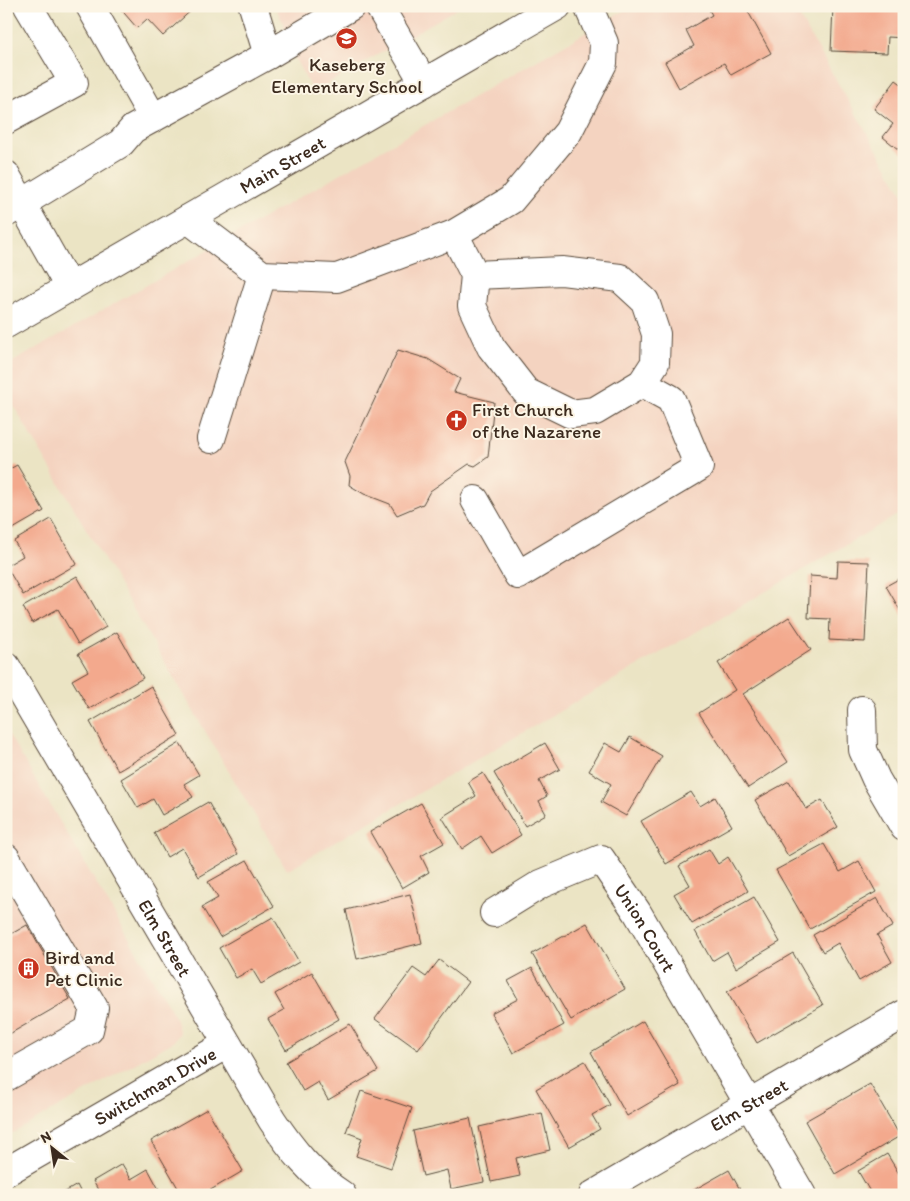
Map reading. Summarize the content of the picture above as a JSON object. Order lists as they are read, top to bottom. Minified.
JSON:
{"streets":{"street":["Main Street","Union Court","Elm Street","Switchman Drive"]},"crossings":[["Union Court","Elm Street"],["Elm Street","Switchman Drive"]],"places":{"school or university":["Kaseberg Elementary School"],"church":["First Church of the Nazarene"],"building":["Bird and Pet Clinic"]},"north":"top left"}
